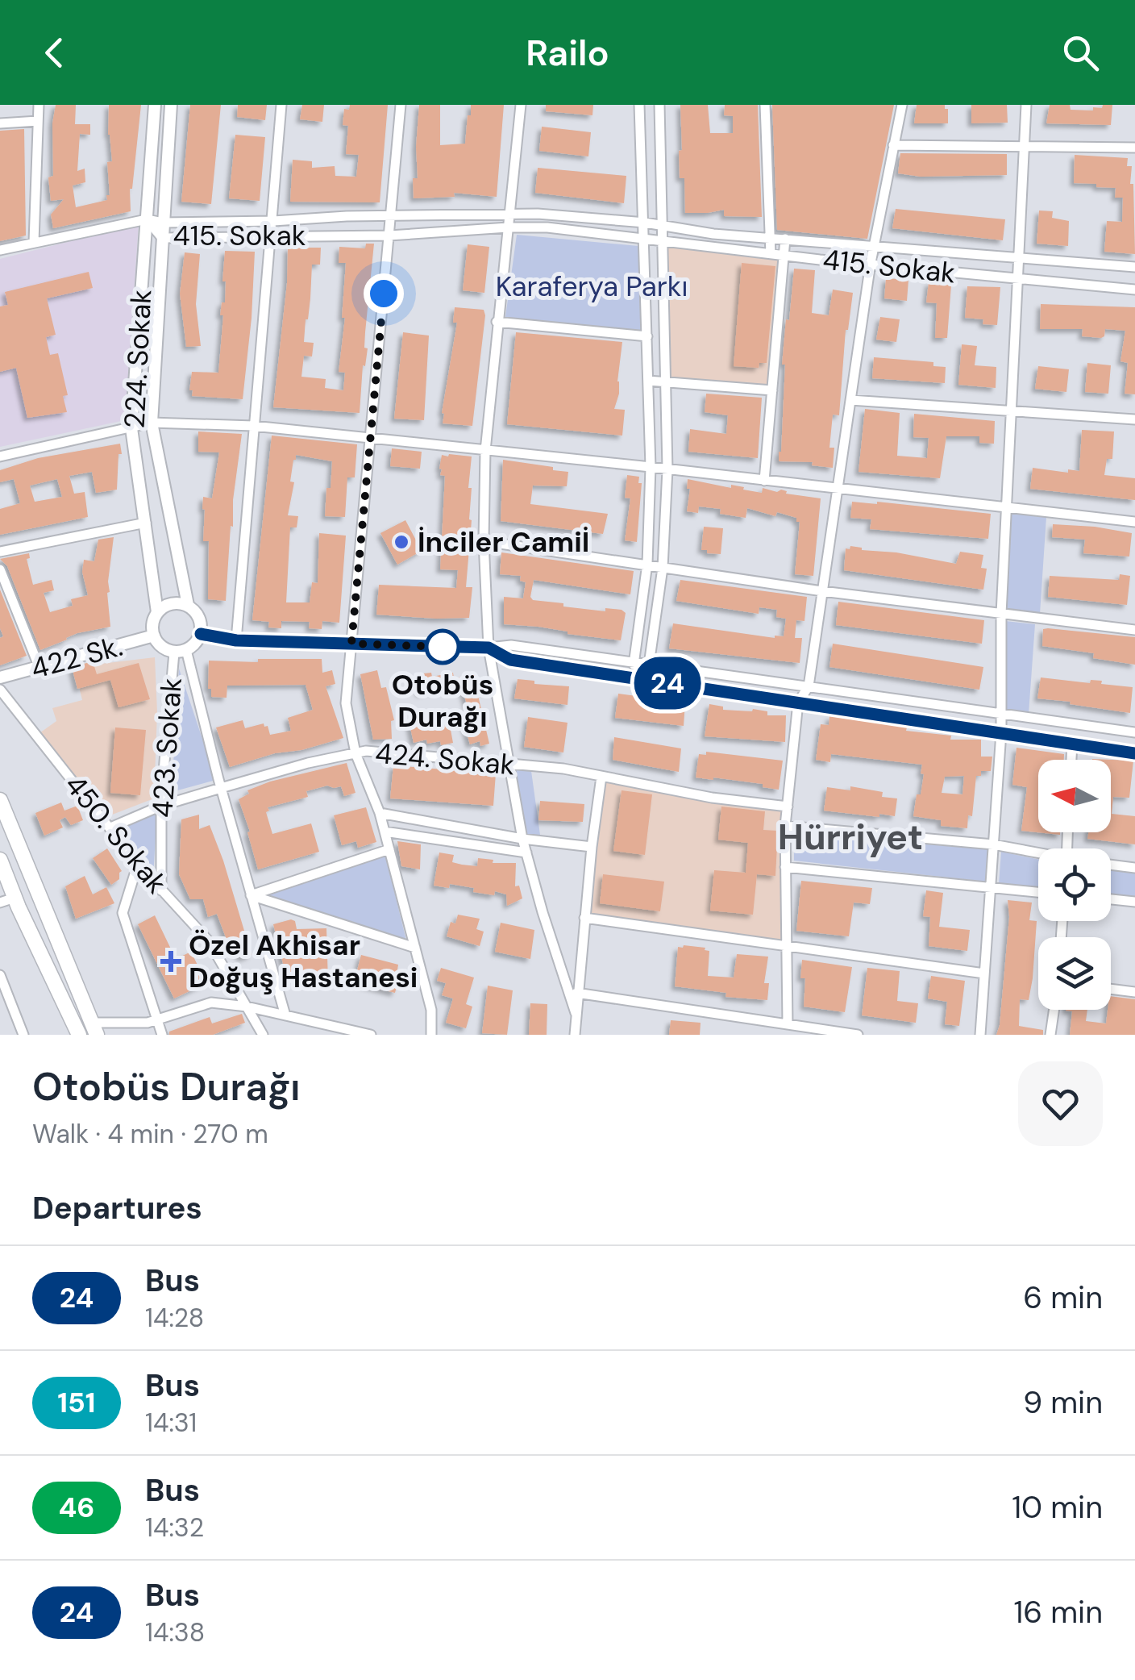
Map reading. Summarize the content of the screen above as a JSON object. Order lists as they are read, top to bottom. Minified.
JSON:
{"streets":{"street":["415. Sokak","224. Sokak","422 Sk.","423. Sokak","424. Sokak","450. Sokak"]},"crossings":[["415. Sokak","224. Sokak"],["224. Sokak","422 Sk."],["224. Sokak","423. Sokak"],["422 Sk.","423. Sokak"],["423. Sokak","424. Sokak"],["423. Sokak","450. Sokak"],["424. Sokak","450. Sokak"]],"districts":["Hürriyet"],"parks":["Karaferya Parkı"],"places":{"other":["İnciler Camiİ","Otobüs Durağı"],"health":["Özel Akhisar Doğuş Hastanesi"]},"lines":["bus line 24"],"north":"left","page":{"header":"Railo","on_map":"24","heading":[["Otobüs Durağı","Walk · 4 min · 270 m"],"Departures"],"list":[{"mark":"24","name":"Bus","note":"14:28","value":"6 min"},{"mark":"151","name":"Bus","note":"14:31","value":"9 min"},{"mark":"46","name":"Bus","note":"14:32","value":"10 min"},{"mark":"24","name":"Bus","note":"14:38","value":"16 min"}]}}
